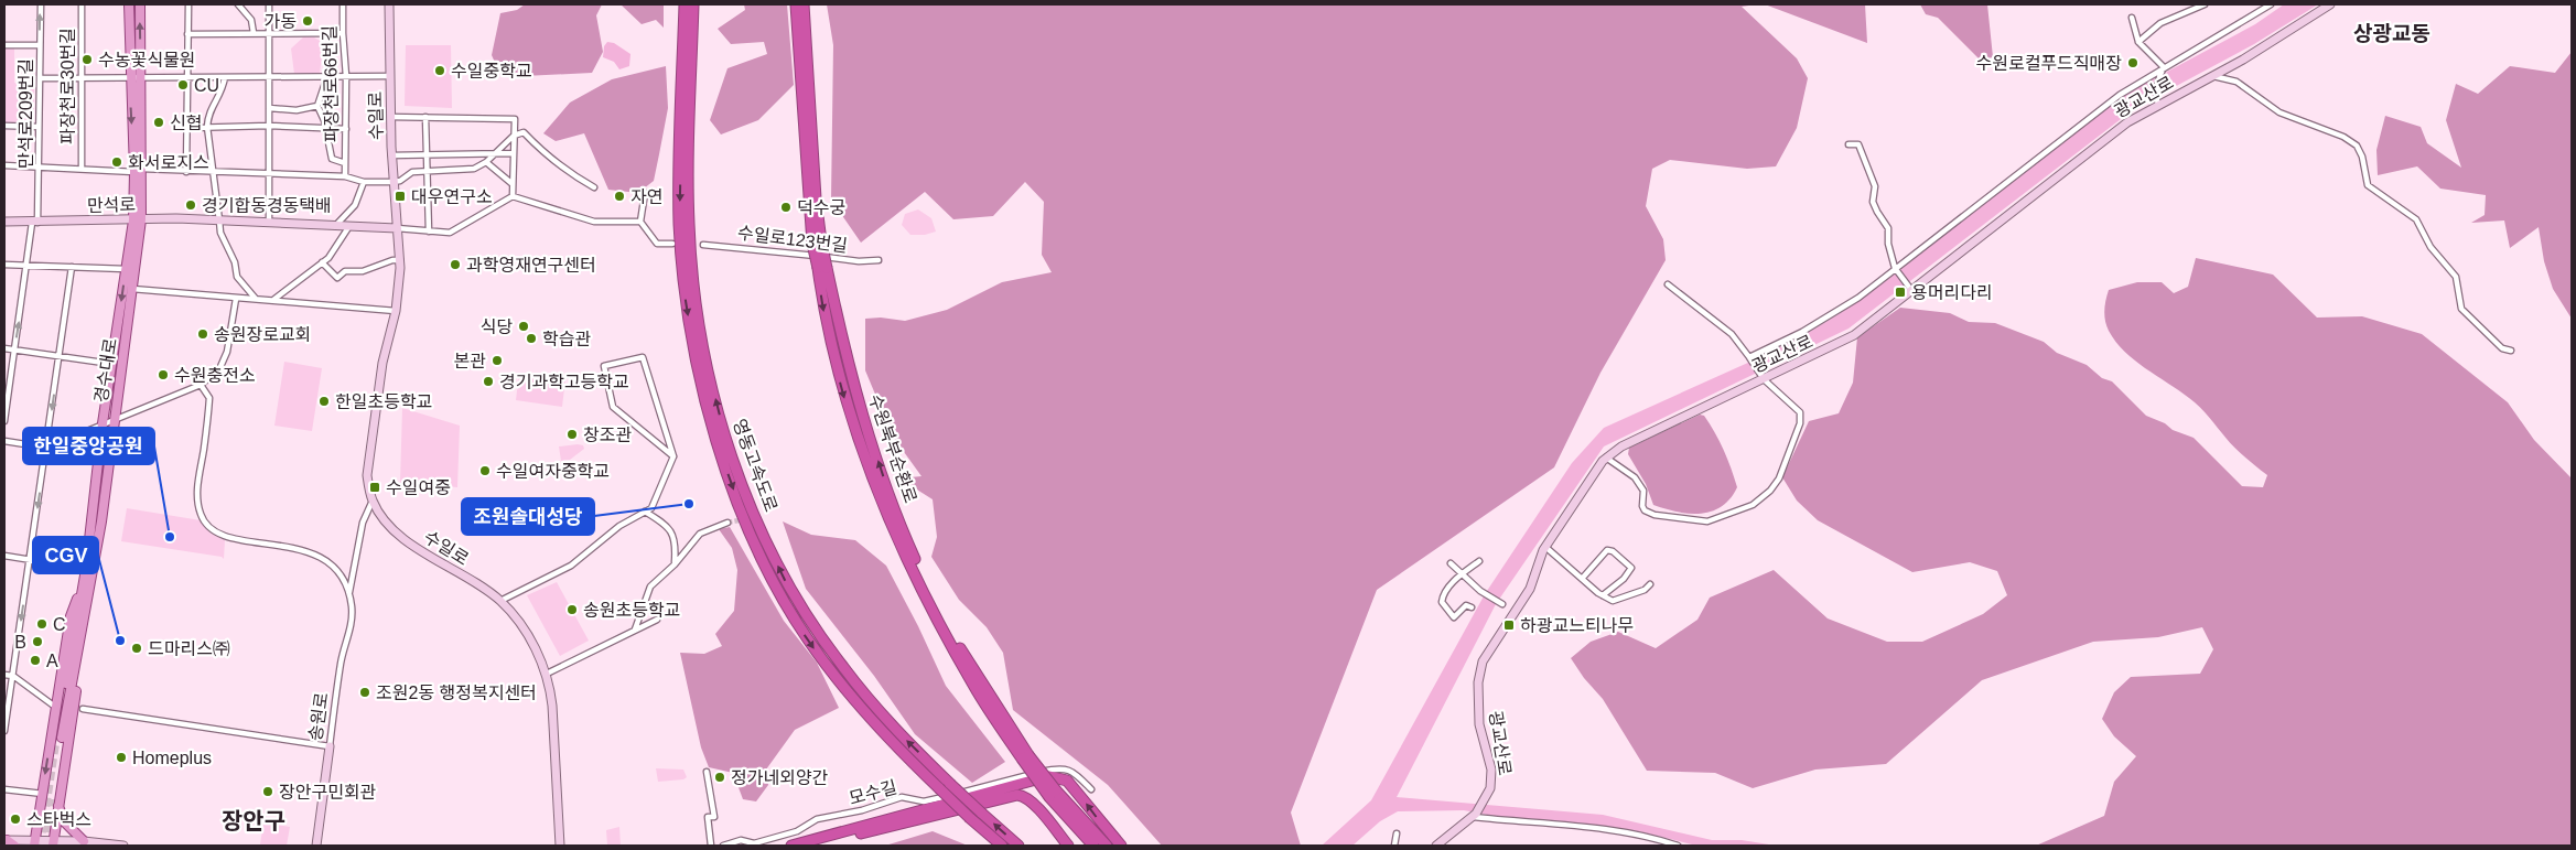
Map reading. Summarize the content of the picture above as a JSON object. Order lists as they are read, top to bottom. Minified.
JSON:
{"streets":{"highway":["수원북부순환로","영동고속도로"],"main road":["경수대로"],"street":["파장천로66번길","파장천로30번길","광교산로","만석로209번길","수일로","만석로","수일로123번길","송원로","모수길"]},"crossings":[["만석로209번길","만석로"],["수일로","만석로"],["만석로","경수대로"]],"districts":["상광교동","장안구"],"places":{"other":["가동","수농꽃식물원","수원로컬푸드직매장","수일중학교","CU","신협","화서로지스","자연","경기합동경동택배","덕수궁","과학영재연구센터","식당","송원장로교회","학습관","본관","수원충전소","경기과학고등학교","한일초등학교","창조관","수일여자중학교","조원솔대성당","한일중앙공원","송원초등학교","C","CGV","B","드마리스㈜","A","조원2동 행정복지센터","Homeplus","정가네외양간","장안구민회관","스타벅스"],"transit":["대우연구소","용머리다리","수일여중","하광교느티나무"]}}
